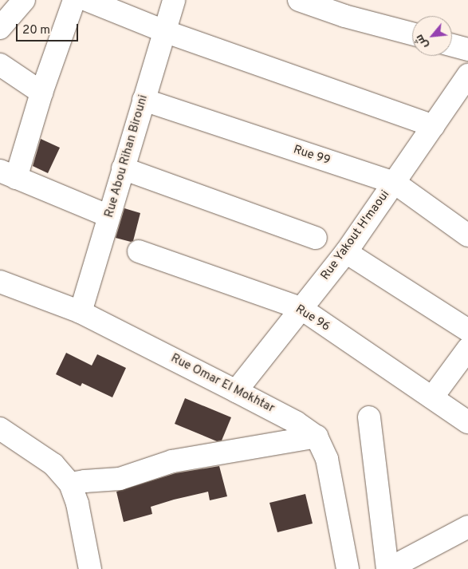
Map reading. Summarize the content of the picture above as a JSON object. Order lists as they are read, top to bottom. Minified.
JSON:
{"streets":{"street":["Rue 99","Rue Abou Rihan Birouni","Rue Yakout H'maoui","Rue 96","Rue Omar El Mokhtar"]},"crossings":[["Rue 99","Rue Abou Rihan Birouni"],["Rue 99","Rue Yakout H'maoui"],["Rue Abou Rihan Birouni","Rue Omar El Mokhtar"],["Rue Yakout H'maoui","Rue 96"],["Rue Yakout H'maoui","Rue Omar El Mokhtar"]],"scale_bar":"20 m","north":"bottom left"}
